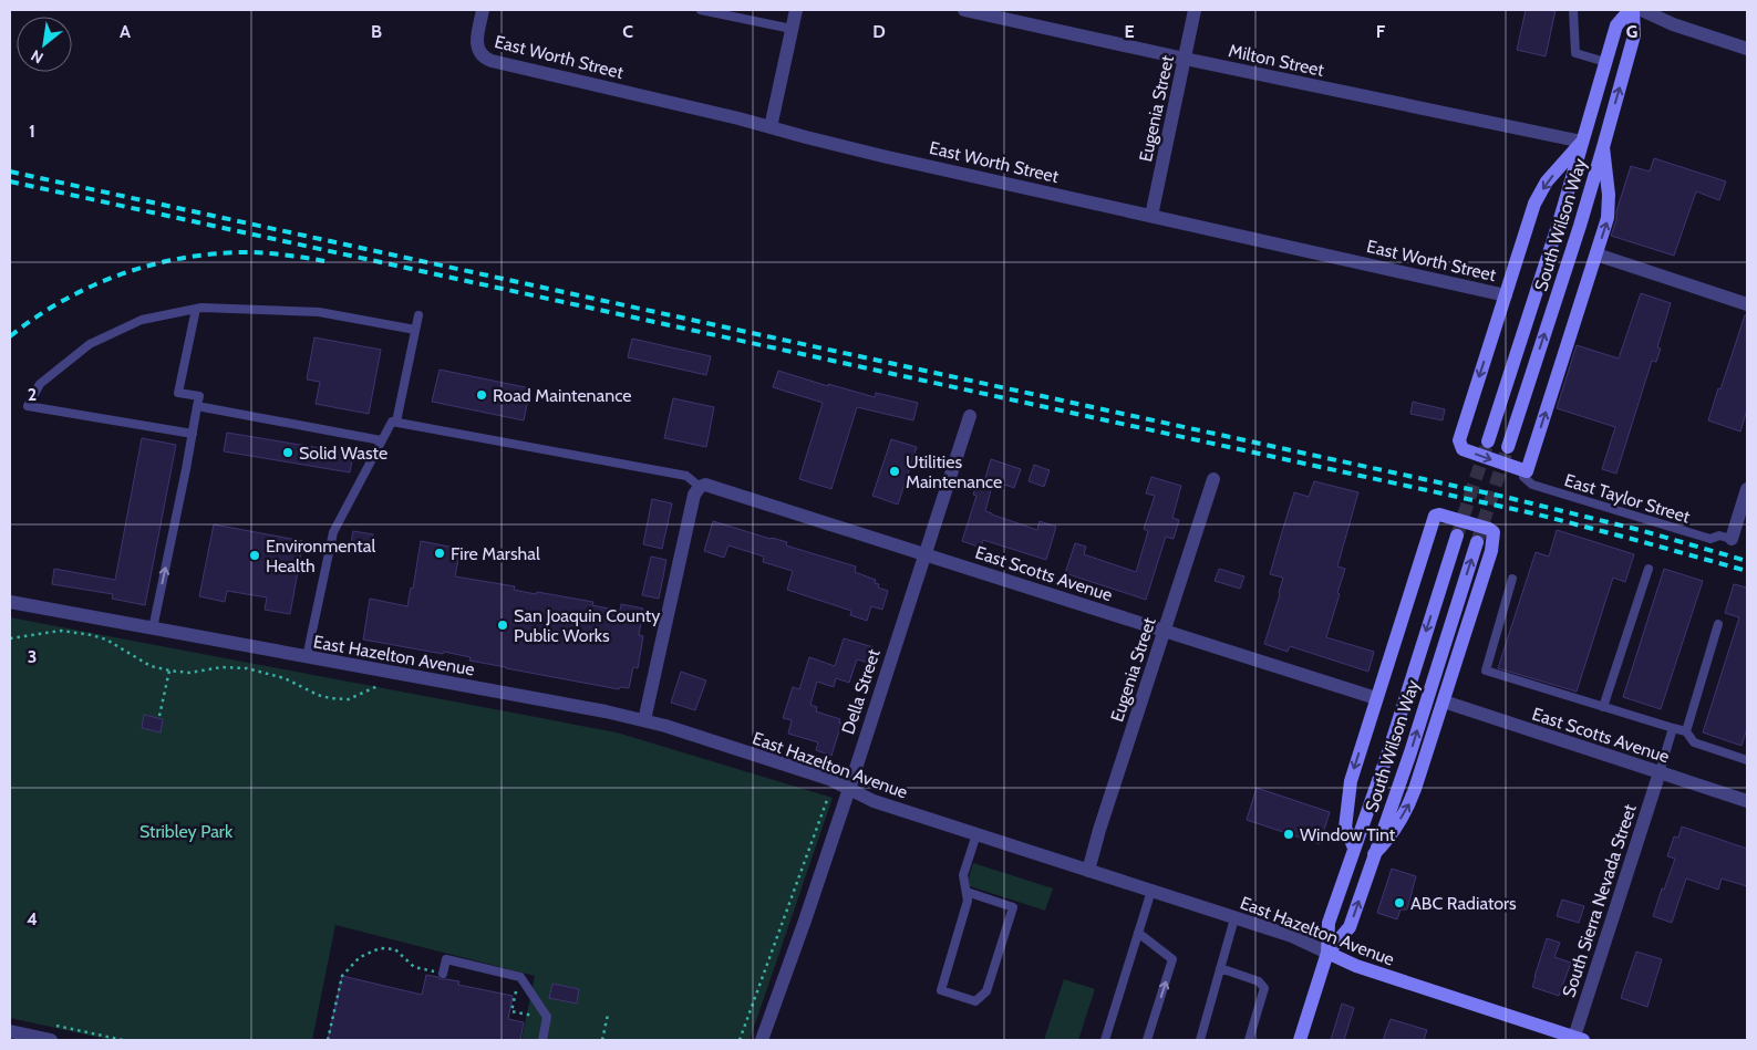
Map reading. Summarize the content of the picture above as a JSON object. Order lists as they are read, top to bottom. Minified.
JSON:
{"streets":{"main road":["South Wilson Way","East Hazelton Avenue"],"street":["East Worth Street","Milton Street","Eugenia Street","East Scotts Avenue","Della Street","South Sierra Nevada Street"],"lane":["East Taylor Street"]},"crossings":[["East Worth Street","Eugenia Street"],["Milton Street","Eugenia Street"],["Milton Street","South Wilson Way"],["Eugenia Street","East Scotts Avenue"],["Eugenia Street","East Hazelton Avenue"],["South Wilson Way","East Hazelton Avenue"],["East Scotts Avenue","Della Street"],["East Scotts Avenue","South Sierra Nevada Street"],["East Hazelton Avenue","Della Street"],["East Hazelton Avenue","South Sierra Nevada Street"]],"parks":["Stribley Park"],"places":["Road Maintenance","Solid Waste","Utilities Maintenance","Fire Marshal","Environmental Health","San Joaquin County Public Works","Window Tint","ABC Radiators"],"north":"bottom left","grid":{"columns":["A","B","C","D","E","F","G"],"rows":["1","2","3","4"]}}
